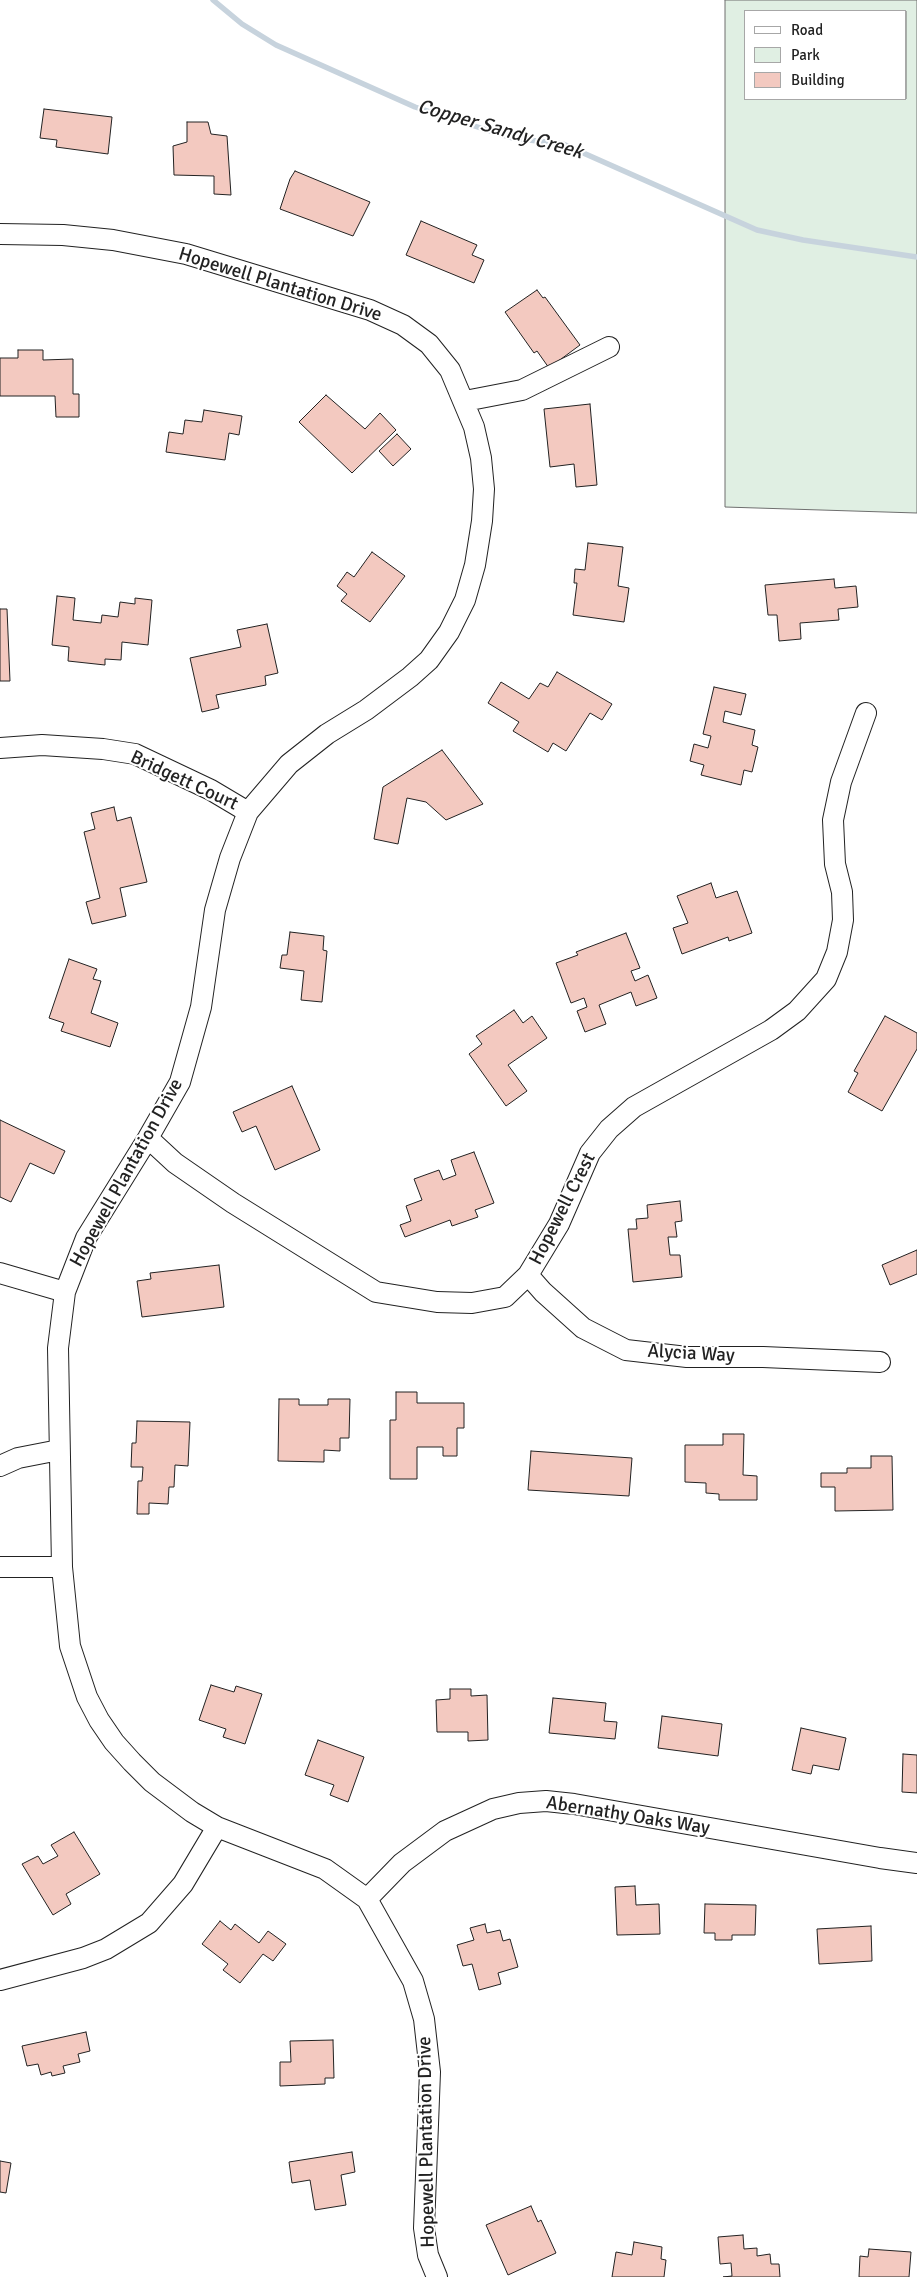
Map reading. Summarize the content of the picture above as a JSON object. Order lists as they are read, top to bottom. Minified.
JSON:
{"streets":{"street":["Hopewell Plantation Drive","Bridgett Court","Hopewell Crest","Alycia Way","Abernathy Oaks Way"]},"crossings":[["Hopewell Plantation Drive","Bridgett Court"],["Hopewell Plantation Drive","Hopewell Crest"],["Hopewell Plantation Drive","Abernathy Oaks Way"],["Hopewell Crest","Alycia Way"]],"water":["Copper Sandy Creek"],"legend":["Road","Park","Building"]}
